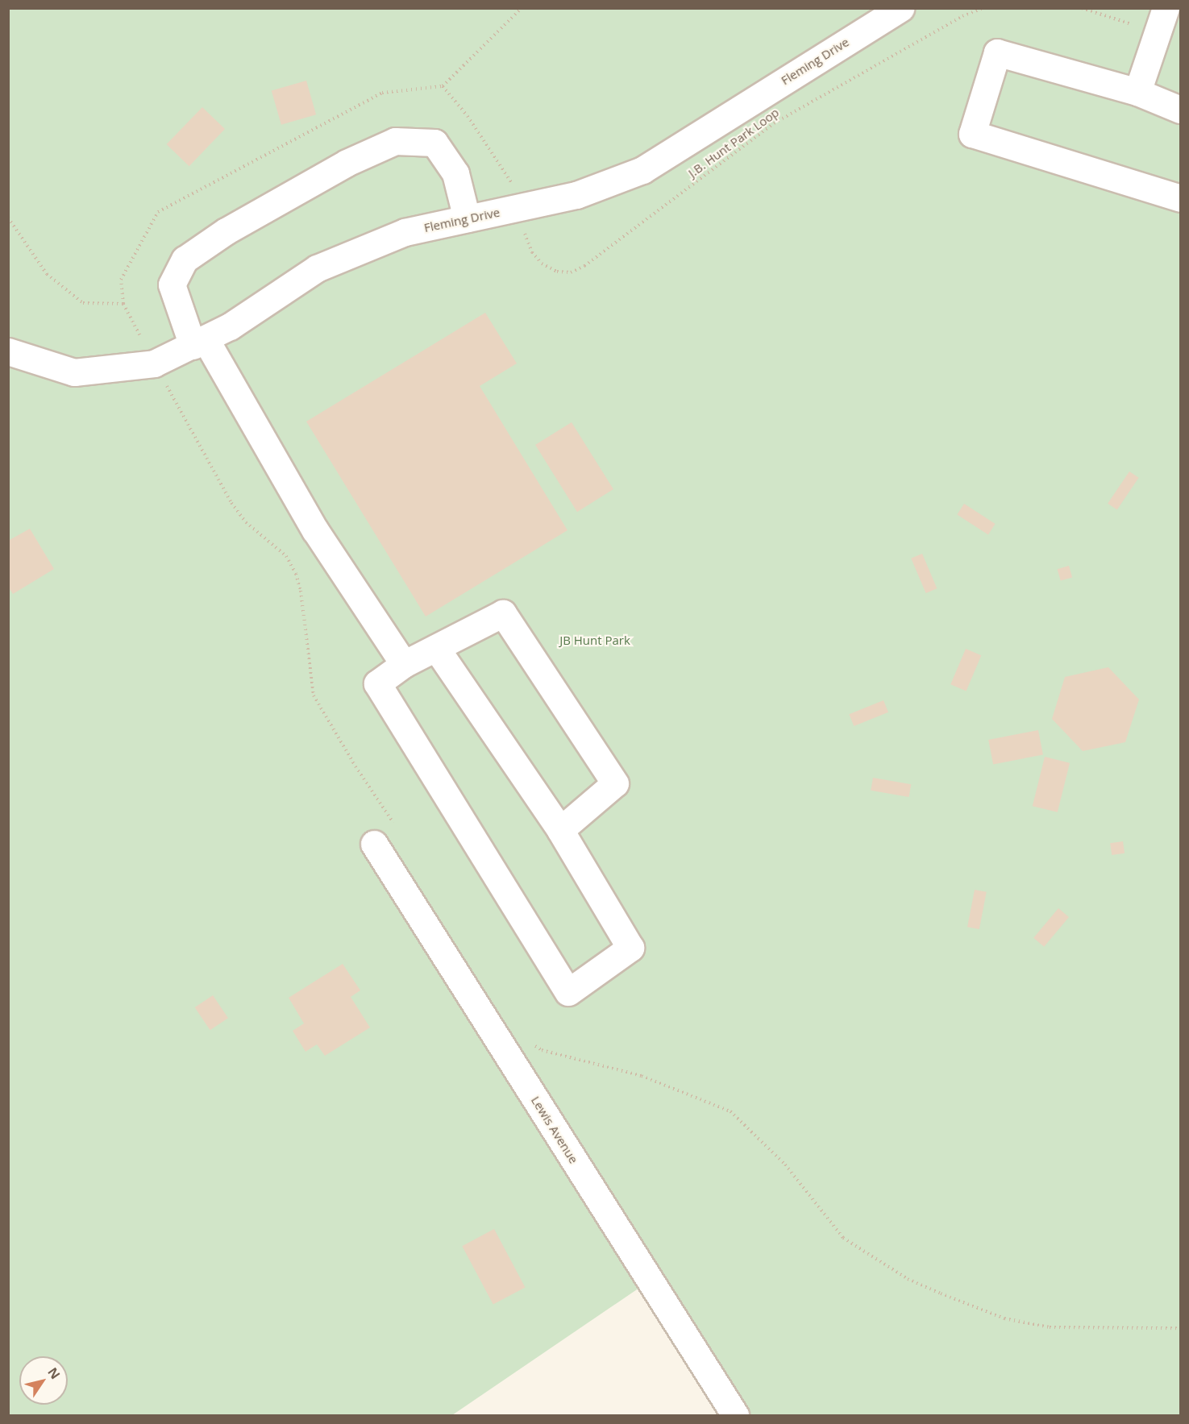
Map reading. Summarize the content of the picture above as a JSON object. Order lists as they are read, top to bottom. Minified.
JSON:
{"streets":{"street":["Fleming Drive","Lewis Avenue"],"path":["J.B. Hunt Park Loop"]},"parks":["JB Hunt Park"],"north":"top right"}
